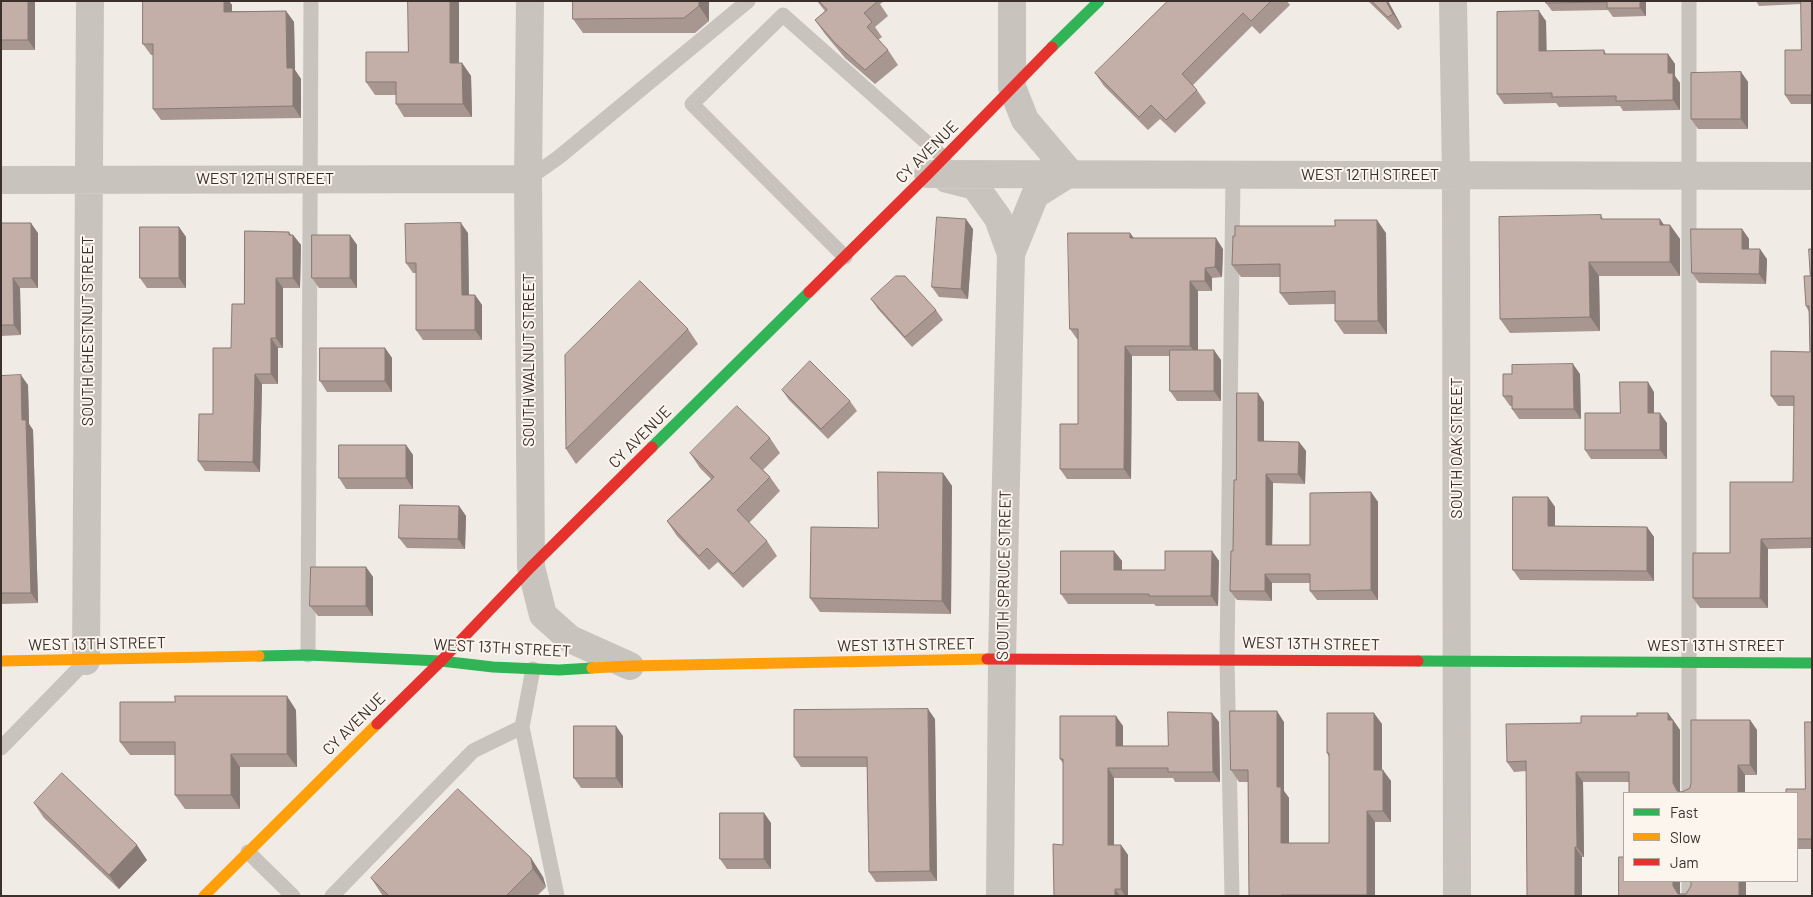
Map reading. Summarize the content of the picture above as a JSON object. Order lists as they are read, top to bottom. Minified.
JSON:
{"streets":{"street":["CY AVENUE","WEST 12TH STREET","SOUTH CHESTNUT STREET","SOUTH WALNUT STREET","SOUTH OAK STREET","SOUTH SPRUCE STREET","WEST 13TH STREET"]},"crossings":[["CY AVENUE","WEST 12TH STREET"],["CY AVENUE","SOUTH WALNUT STREET"],["CY AVENUE","SOUTH SPRUCE STREET"],["CY AVENUE","WEST 13TH STREET"],["WEST 12TH STREET","SOUTH CHESTNUT STREET"],["WEST 12TH STREET","SOUTH WALNUT STREET"],["WEST 12TH STREET","SOUTH OAK STREET"],["WEST 12TH STREET","SOUTH SPRUCE STREET"],["SOUTH CHESTNUT STREET","WEST 13TH STREET"],["SOUTH WALNUT STREET","WEST 13TH STREET"],["SOUTH OAK STREET","WEST 13TH STREET"],["SOUTH SPRUCE STREET","WEST 13TH STREET"]],"legend":["Fast","Slow","Jam"]}
